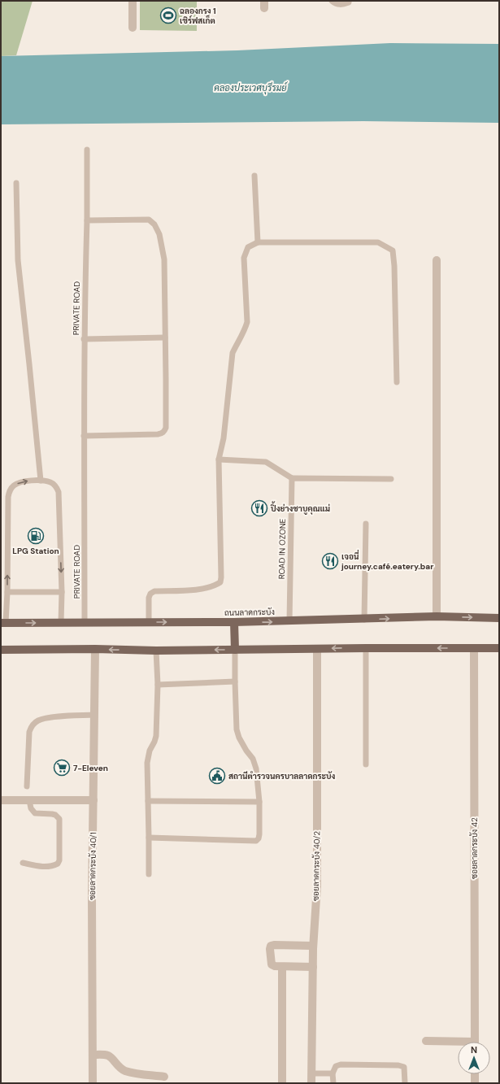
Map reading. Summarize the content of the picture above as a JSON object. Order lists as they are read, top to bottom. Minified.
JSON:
{"streets":{"main road":["ถนนลาดกระบัง"],"street":["ซอยลาดกระบัง 42","ซอยลาดกระบัง 40/1","ซอยลาดกระบัง 40/2"],"lane":["PRIVATE ROAD","ROAD IN OZONE"]},"crossings":[["PRIVATE ROAD","ถนนลาดกระบัง"],["ROAD IN OZONE","ถนนลาดกระบัง"]],"water":["คลองประเวศบุรีรมย์"],"places":{"sports":["ฉลองกรุง 1 เซิร์ฟสเก็ต"],"restaurant":["ปิ้งย่างชาบูคุณแม่","เจอนี่ journey.café.eatery.bar"],"fuel station":["LPG Station"],"supermarket":["7-Eleven"],"public building":["สถานีตำรวจนครบาลลาดกระบัง"]},"north":"top"}
